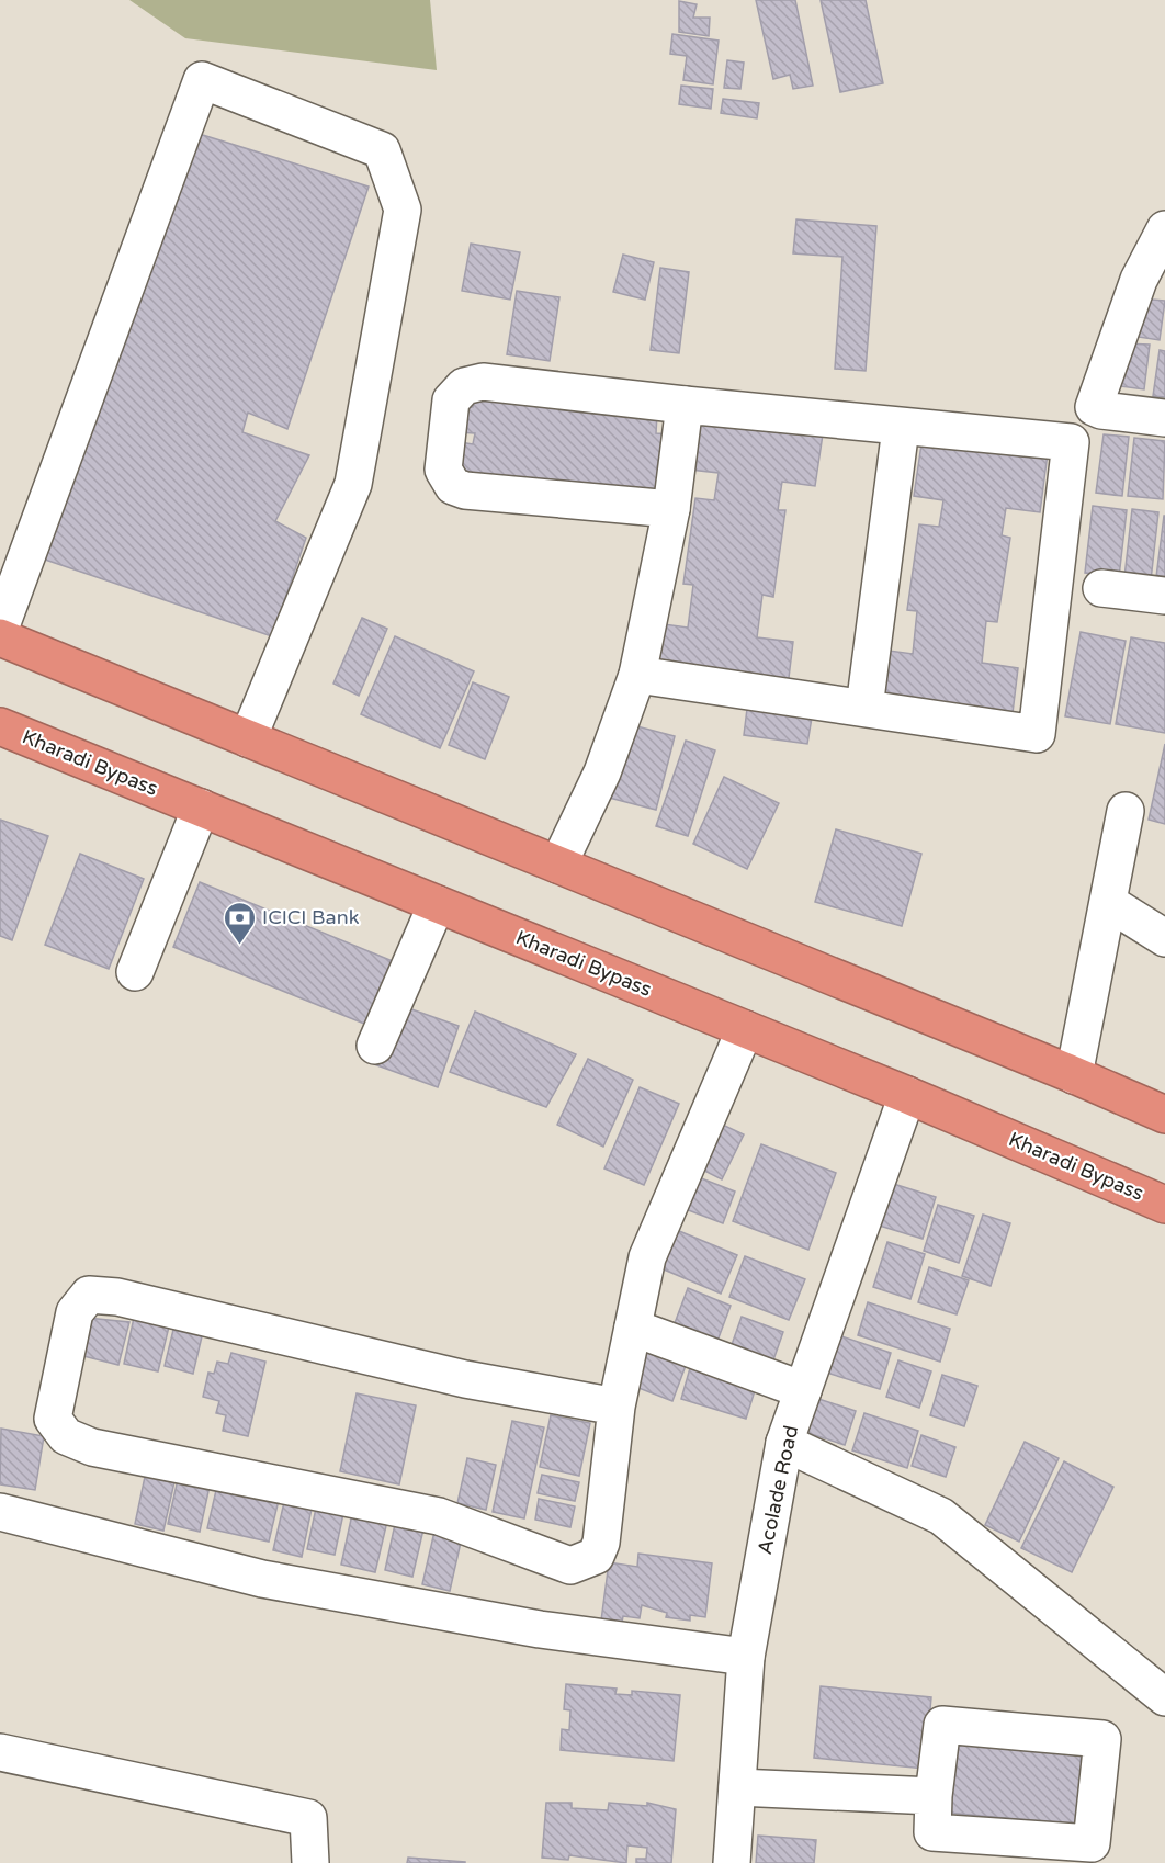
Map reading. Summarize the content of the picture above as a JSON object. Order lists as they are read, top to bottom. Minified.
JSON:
{"streets":{"highway":["Kharadi Bypass"],"street":["Acolade Road"]},"crossings":[["Kharadi Bypass","Acolade Road"]],"places":{"bank":["ICICI Bank"]}}
